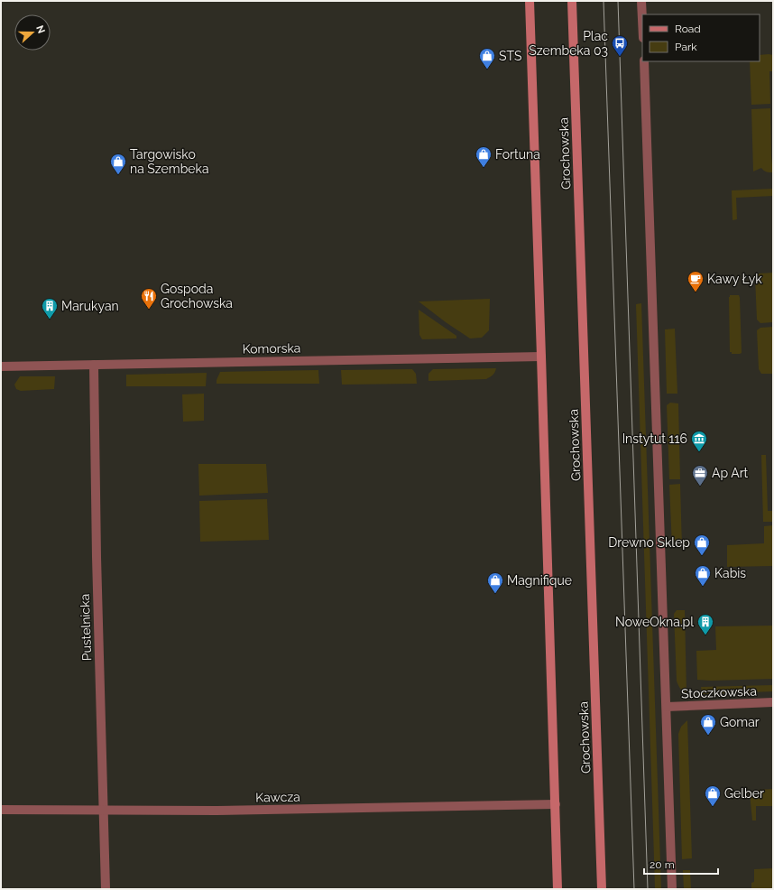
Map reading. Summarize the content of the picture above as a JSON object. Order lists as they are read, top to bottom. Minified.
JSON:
{"streets":{"main road":["Grochowska"],"street":["Komorska","Pustelnicka","Stoczkowska","Kawcza"]},"crossings":[["Komorska","Pustelnicka"],["Pustelnicka","Kawcza"]],"places":{"bus stop":["Plac Szembeka 03"],"shop":["STS","Fortuna","Targowisko na Szembeka","Drewno Sklep","Kabis","Magnifique","Gomar","Gelber"],"cafe":["Kawy Łyk"],"restaurant":["Gospoda Grochowska"],"building":["Marukyan","NoweOkna.pl"],"museum":["Instytut 116"],"office":["Ap Art"]},"legend":["Road","Park"],"scale_bar":"20 m","north":"right"}
